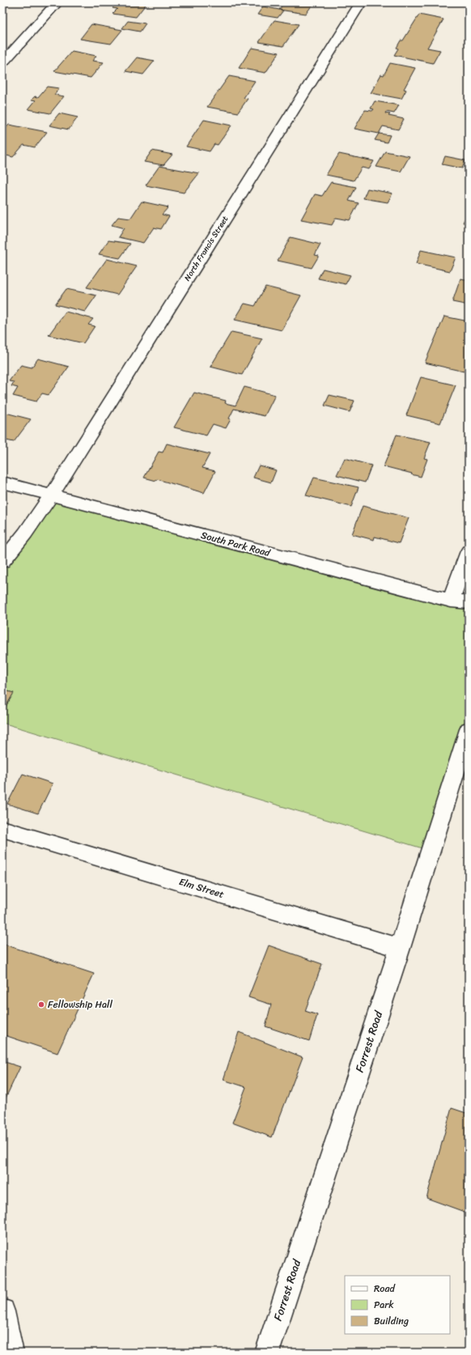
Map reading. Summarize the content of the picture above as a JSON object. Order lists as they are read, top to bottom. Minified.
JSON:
{"streets":{"street":["North Francis Street","South Park Road","Elm Street","Forrest Road"]},"crossings":[["North Francis Street","South Park Road"],["Elm Street","Forrest Road"]],"places":["Fellowship Hall"],"legend":["Road","Park","Building"]}
